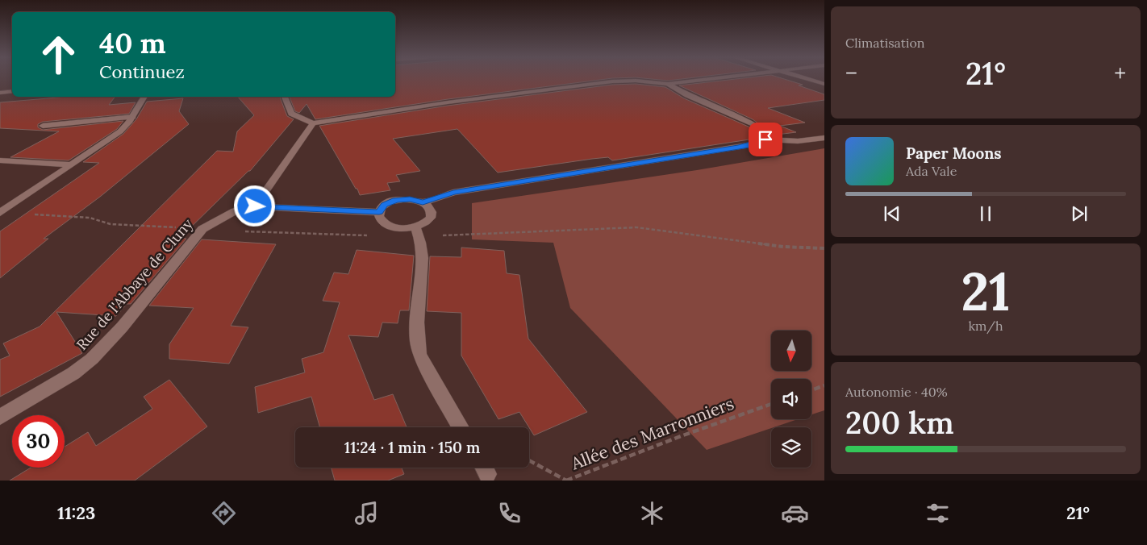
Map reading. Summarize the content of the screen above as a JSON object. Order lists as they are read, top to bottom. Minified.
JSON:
{"streets":{"street":["Rue de l'Abbaye de Cluny"],"path":["Allée des Marronniers"]},"north":"bottom","page":{"tile":["Climatisation",["21","km/h"],["Autonomie · 40%","200 km"]],"turn":["40 m","Continuez"],"heat":["−","21°","+"],"song":["Paper Moons","Ada Vale"],"limit":"30","trip":"11:24 · 1 min · 150 m","tabs":["11:23","21°"]}}
